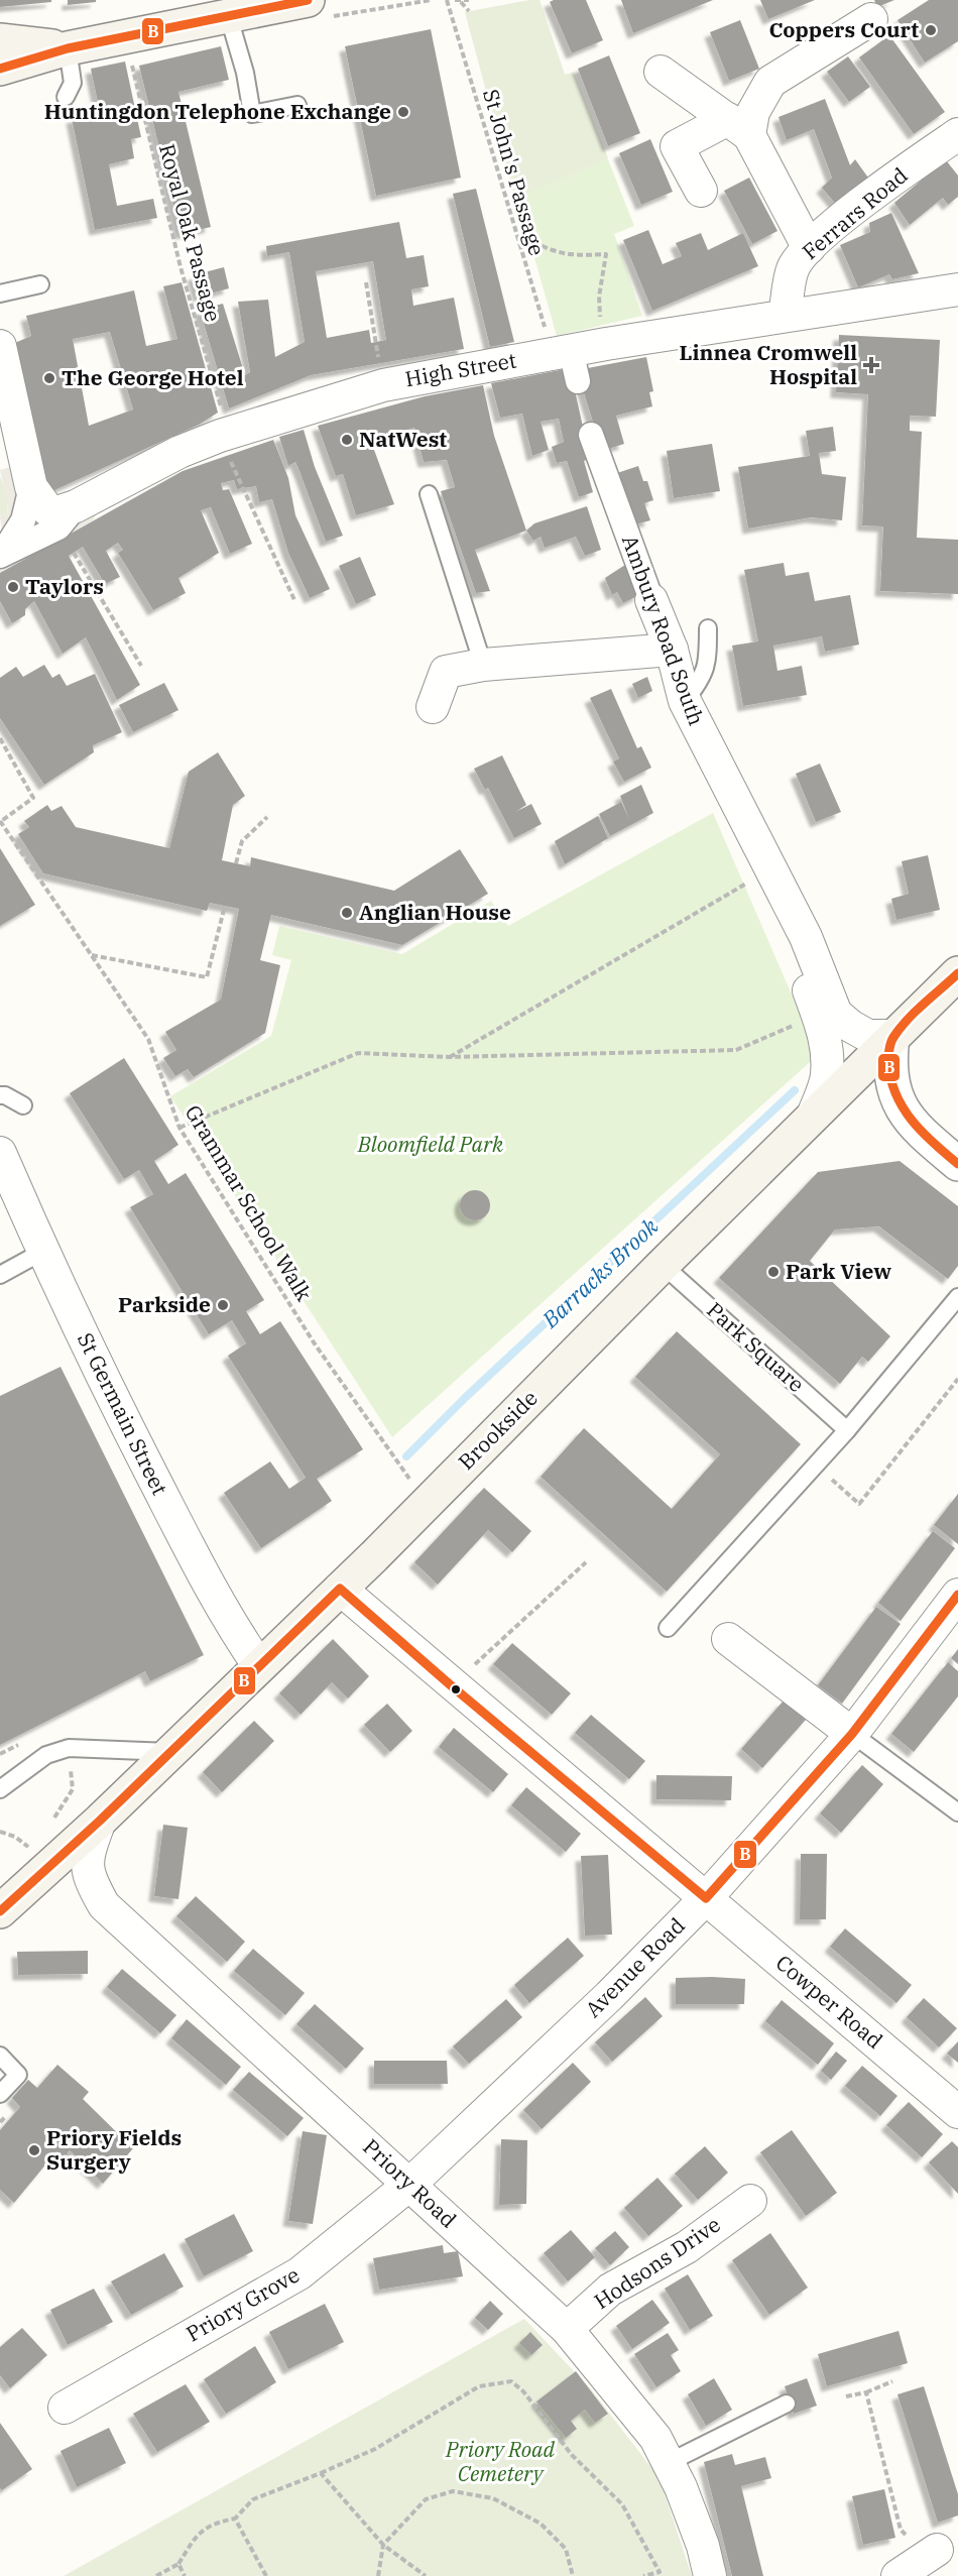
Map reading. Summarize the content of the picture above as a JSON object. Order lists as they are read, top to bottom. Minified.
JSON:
{"streets":{"main road":["Brookside"],"street":["Ferrars Road","High Street","Ambury Road South","St Germain Street","Avenue Road","Cowper Road","Priory Road","Hodsons Drive","Priory Grove"],"lane":["Park Square"],"path":["St John's Passage","Royal Oak Passage","Grammar School Walk"]},"crossings":[["St John's Passage","High Street"],["Ferrars Road","High Street"],["Royal Oak Passage","High Street"],["Ambury Road South","Brookside"],["Grammar School Walk","Brookside"],["Park Square","Brookside"],["St Germain Street","Brookside"],["Brookside","Cowper Road"],["Brookside","Priory Road"],["Avenue Road","Cowper Road"],["Avenue Road","Priory Road"],["Avenue Road","Priory Grove"],["Priory Road","Hodsons Drive"],["Priory Road","Priory Grove"]],"water":["Barracks Brook"],"parks":["Bloomfield Park","Priory Road Cemetery"],"places":{"other":["Coppers Court","Huntingdon Telephone Exchange","The George Hotel","NatWest","Taylors","Anglian House","Park View","Parkside","Priory Fields Surgery"],"health":["Linnea Cromwell Hospital"]},"lines":["transit line B"]}
